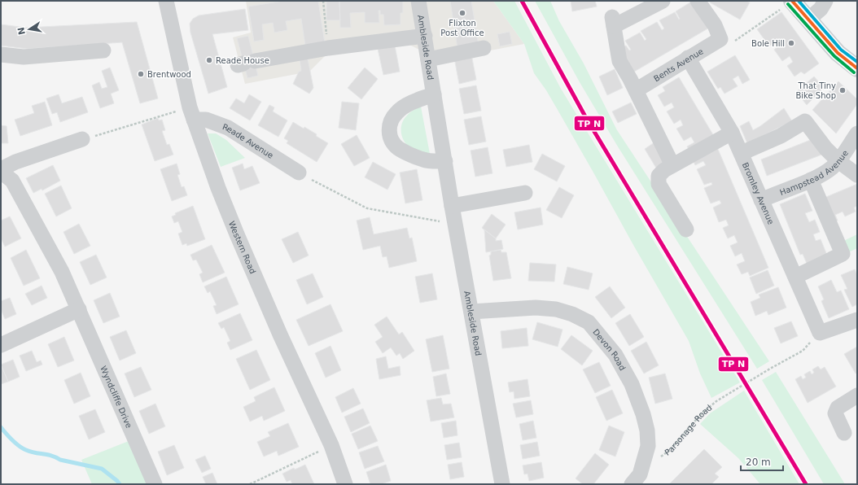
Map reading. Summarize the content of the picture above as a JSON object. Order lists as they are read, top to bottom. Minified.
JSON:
{"streets":{"street":["Ambleside Road","Bents Avenue","Reade Avenue","Hampstead Avenue","Bromley Avenue","Western Road","Devon Road","Wyndcliffe Drive"],"path":["Parsonage Road"]},"crossings":[["Ambleside Road","Devon Road"],["Bents Avenue","Bromley Avenue"],["Reade Avenue","Western Road"],["Hampstead Avenue","Bromley Avenue"],["Bromley Avenue","Parsonage Road"]],"places":["Flixton Post Office","Bole Hill","Reade House","Brentwood","That Tiny Bike Shop"],"scale_bar":"20 m","north":"left"}
